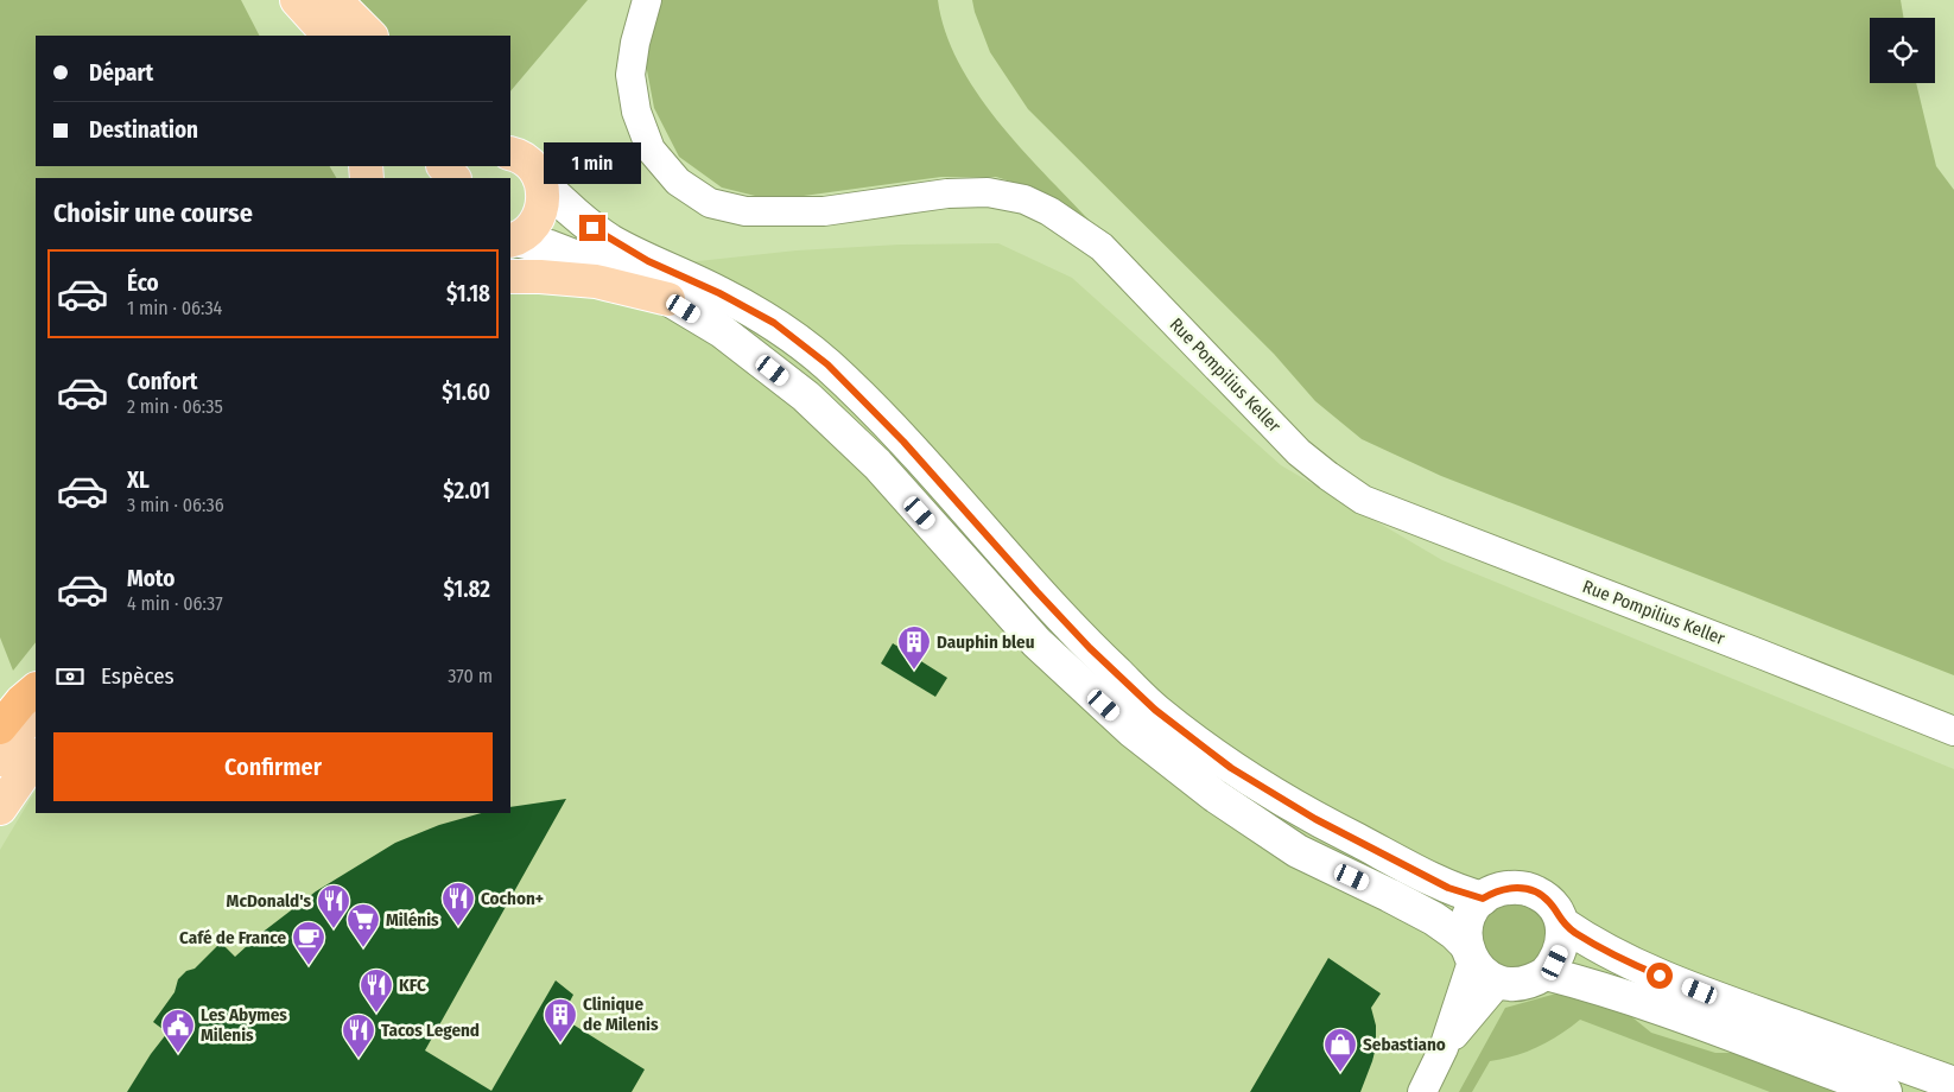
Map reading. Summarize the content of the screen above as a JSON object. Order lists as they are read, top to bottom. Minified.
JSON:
{"streets":{"street":["Rue Pompilius Keller"]},"places":{"building":["Dauphin bleu","Clinique de Milenis"],"restaurant":["Cochon+","McDonald's","KFC","Tacos Legend"],"supermarket":["Milénis"],"cafe":["Café de France"],"public building":["Les Abymes Milenis"],"shop":["Sebastiano"]},"page":{"banner":["Départ","Destination"],"bubble":"1 min","heading":"Choisir une course","list":[{"name":"Éco","note":"1 min · 06:34","value":"$1.18"},{"name":"Confort","note":"2 min · 06:35","value":"$1.60"},{"name":"XL","note":"3 min · 06:36","value":"$2.01"},{"name":"Moto","note":"4 min · 06:37","value":"$1.82"}],"pay":["Espèces","370 m"],"buttons":"Confirmer"}}
